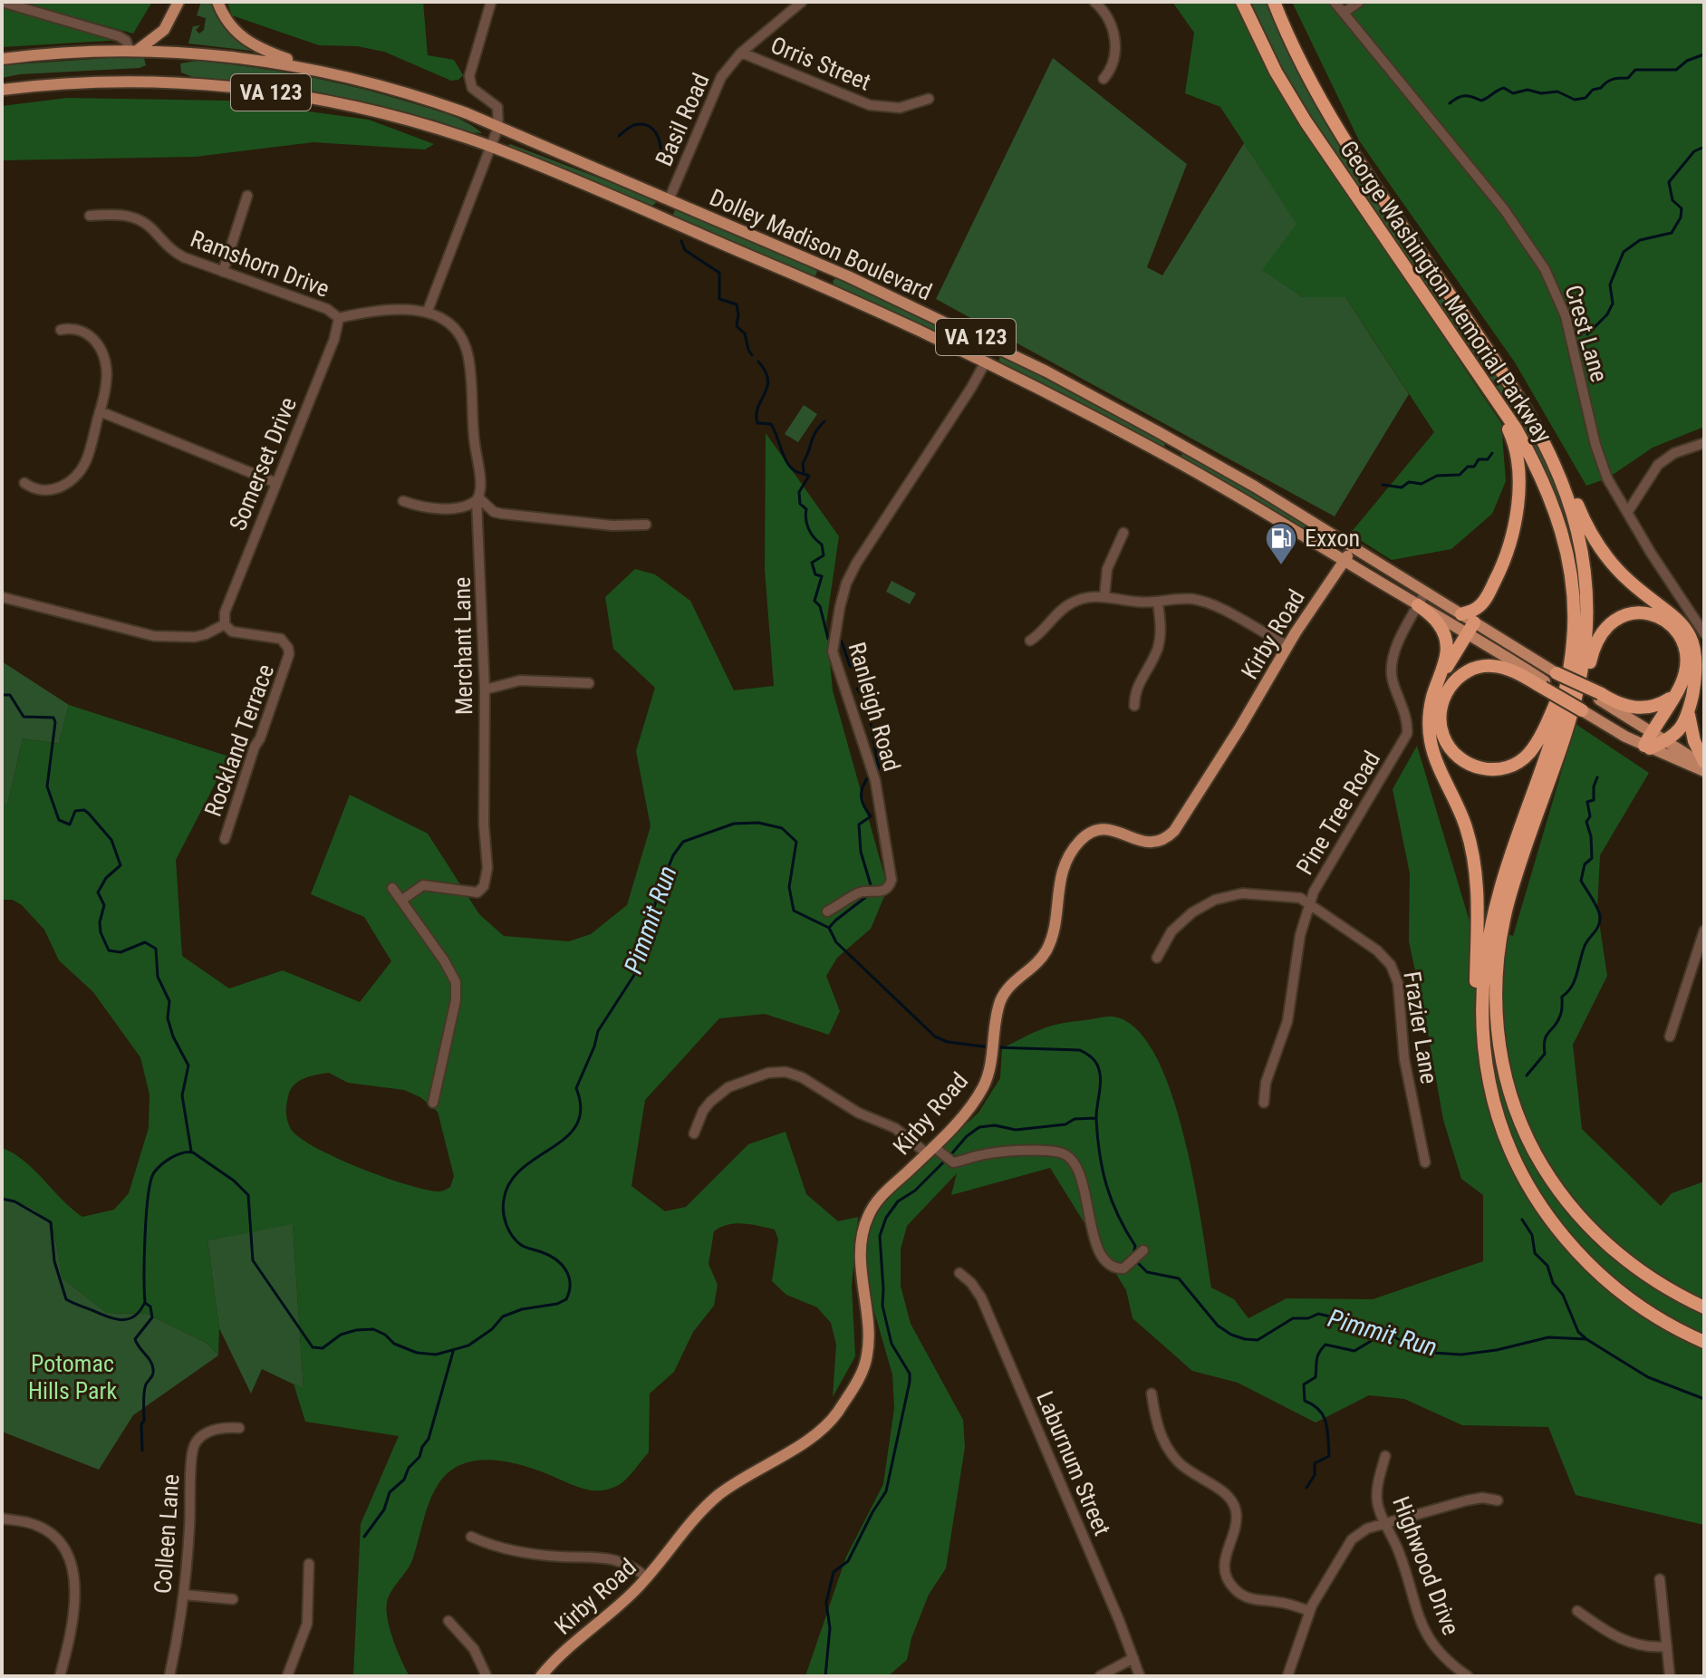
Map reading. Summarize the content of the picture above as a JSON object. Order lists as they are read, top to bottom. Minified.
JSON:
{"streets":{"highway":["George Washington Memorial Parkway"],"main road":["VA 123","Dolley Madison Boulevard","Kirby Road"],"street":["Orris Street","Basil Road","Ramshorn Drive","Crest Lane","Somerset Drive","Merchant Lane","Ranleigh Road","Rockland Terrace","Pine Tree Road","Frazier Lane","Laburnum Street","Colleen Lane","Highwood Drive"]},"crossings":[["Orris Street","Basil Road"],["Basil Road","Dolley Madison Boulevard"],["Dolley Madison Boulevard","George Washington Memorial Parkway"],["Dolley Madison Boulevard","Kirby Road"],["Dolley Madison Boulevard","Ranleigh Road"],["Dolley Madison Boulevard","Pine Tree Road"],["Ramshorn Drive","Somerset Drive"],["Ramshorn Drive","Merchant Lane"],["Somerset Drive","Rockland Terrace"],["Pine Tree Road","Frazier Lane"]],"water":["Pimmit Run"],"parks":["Potomac Hills Park"],"places":{"fuel station":["Exxon"]}}
